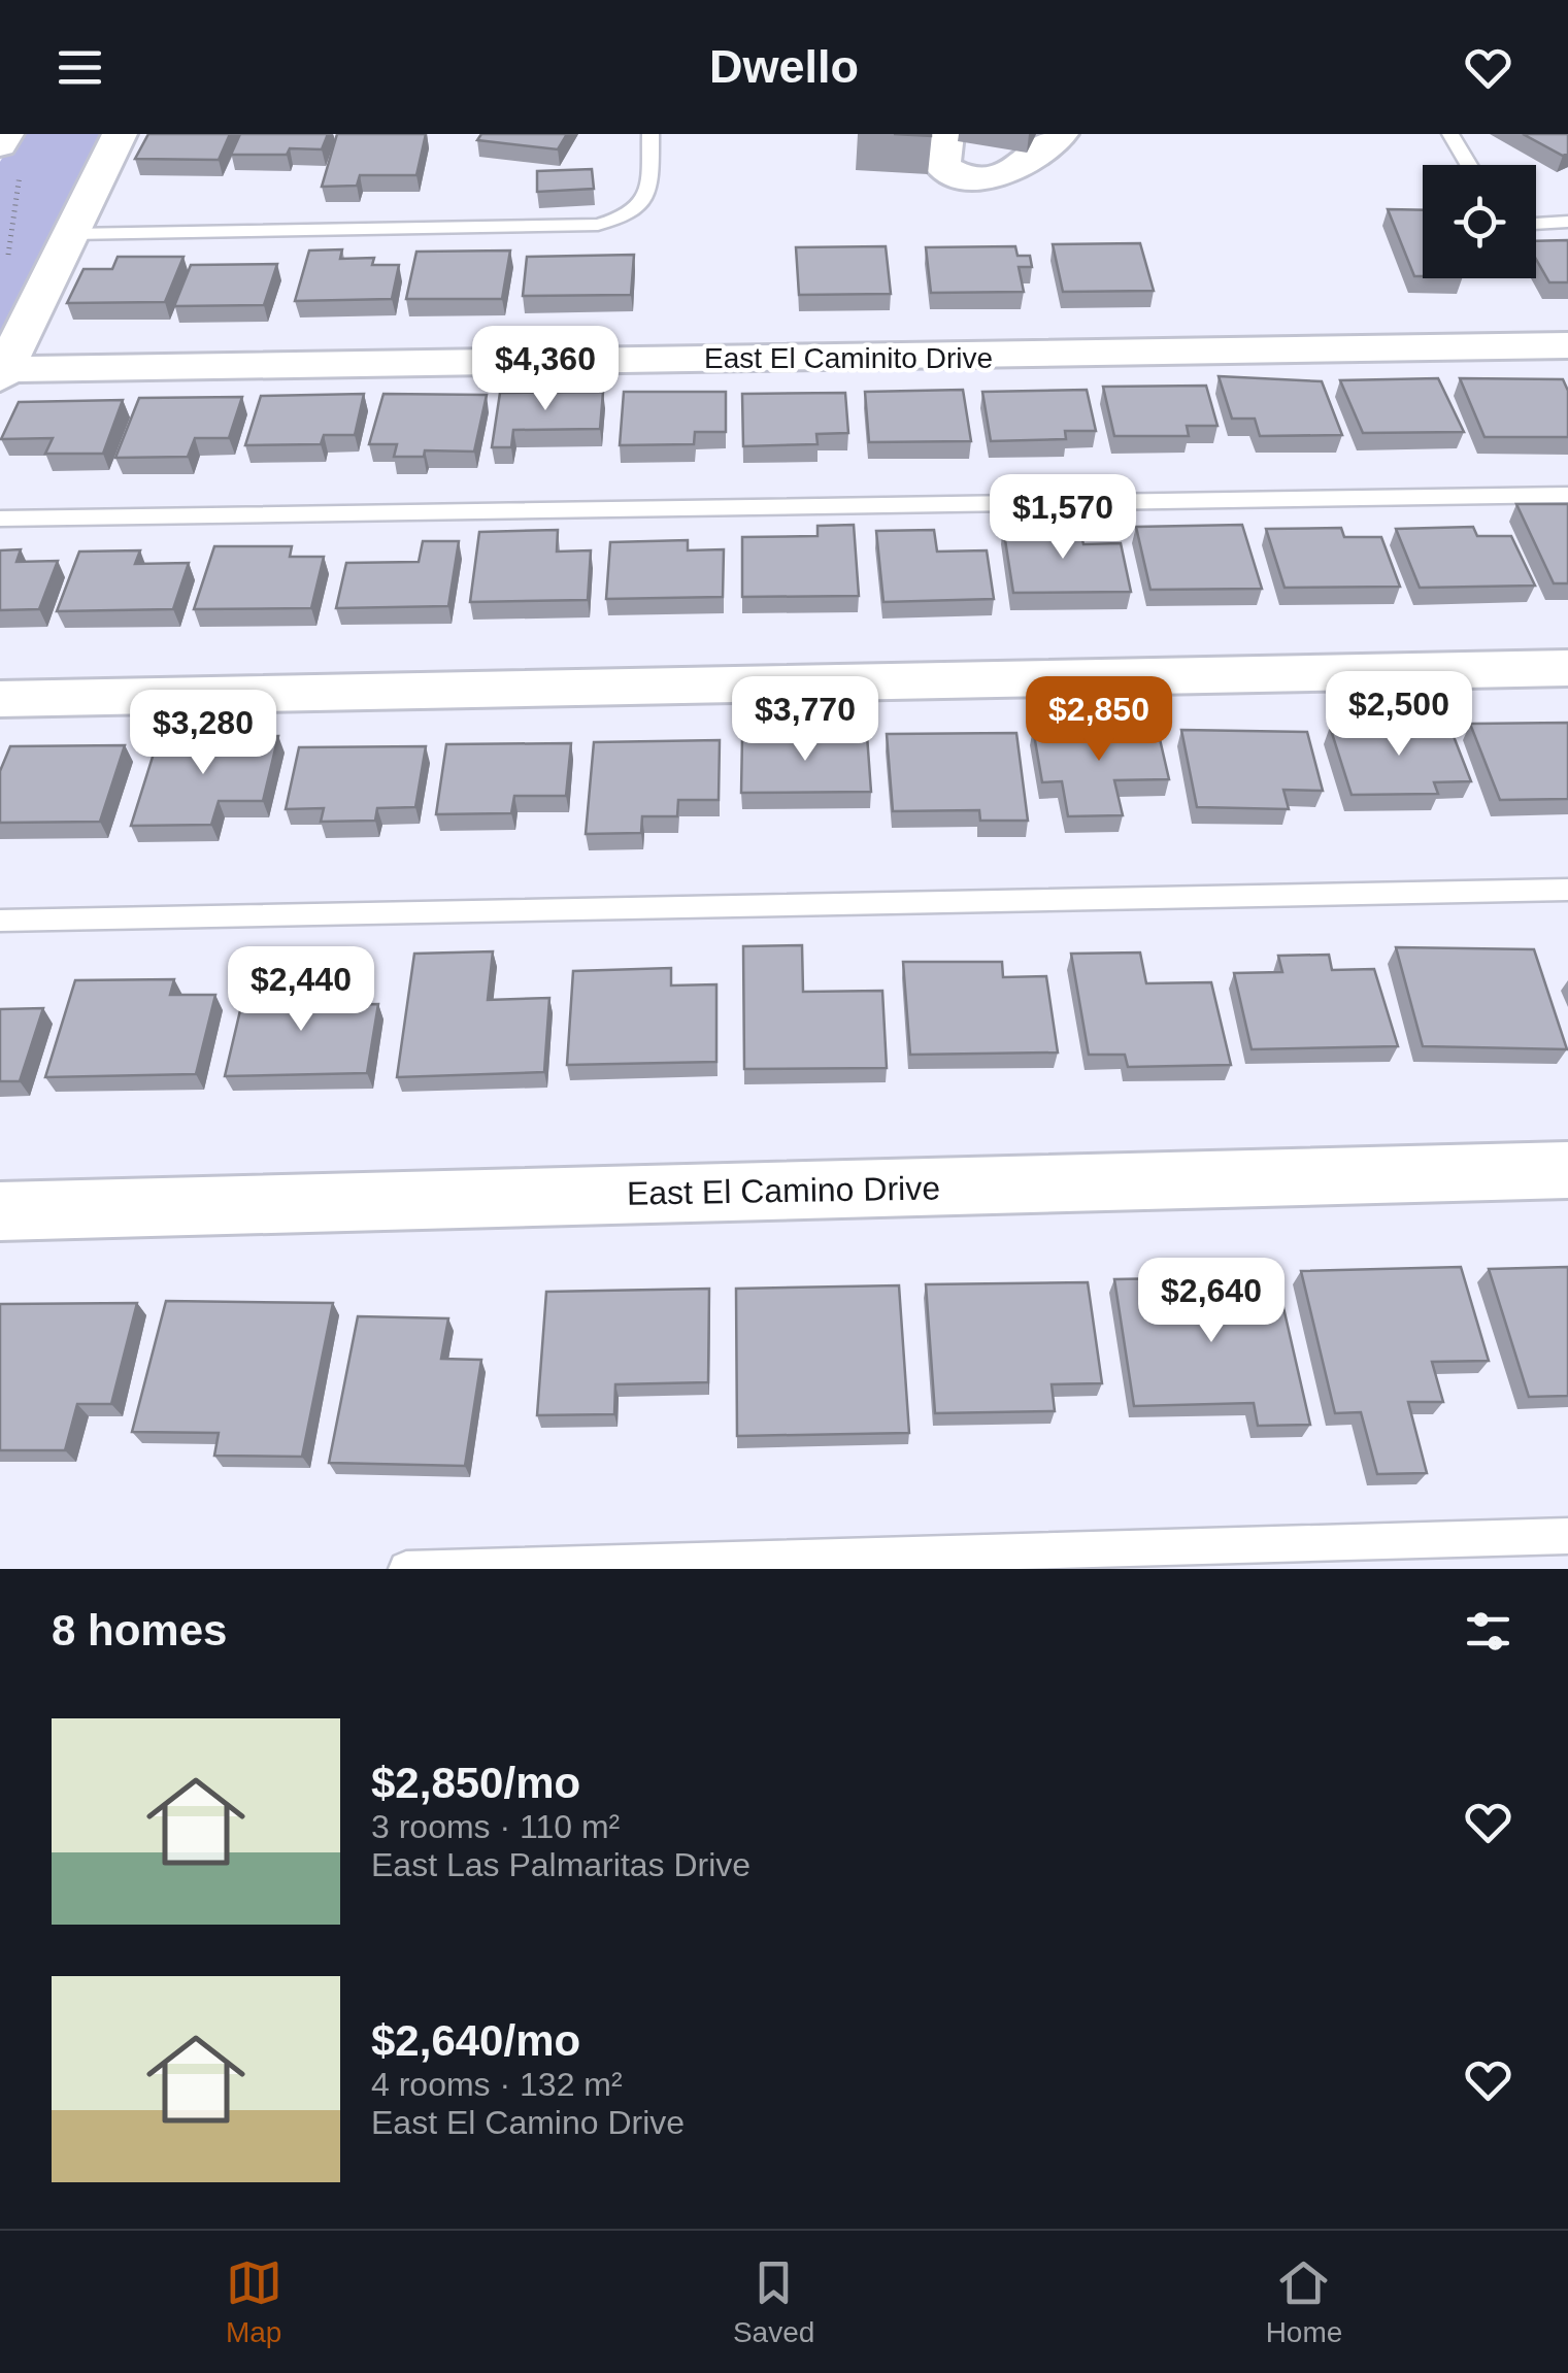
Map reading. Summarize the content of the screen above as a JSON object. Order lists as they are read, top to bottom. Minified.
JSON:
{"streets":{"street":["East El Caminito Drive","East El Camino Drive"]},"page":{"header":"Dwello","price":["$4,360","$1,570","$2,500","$3,770","$2,850","$3,280","$2,440","$2,640"],"heading":"8 homes","list":[{"name":"$2,850/mo","note":"3 rooms · 110 m² · East Las Palmaritas Drive"},{"name":"$2,640/mo","note":"4 rooms · 132 m² · East El Camino Drive"}],"tabs":["Map","Saved","Home"]}}
